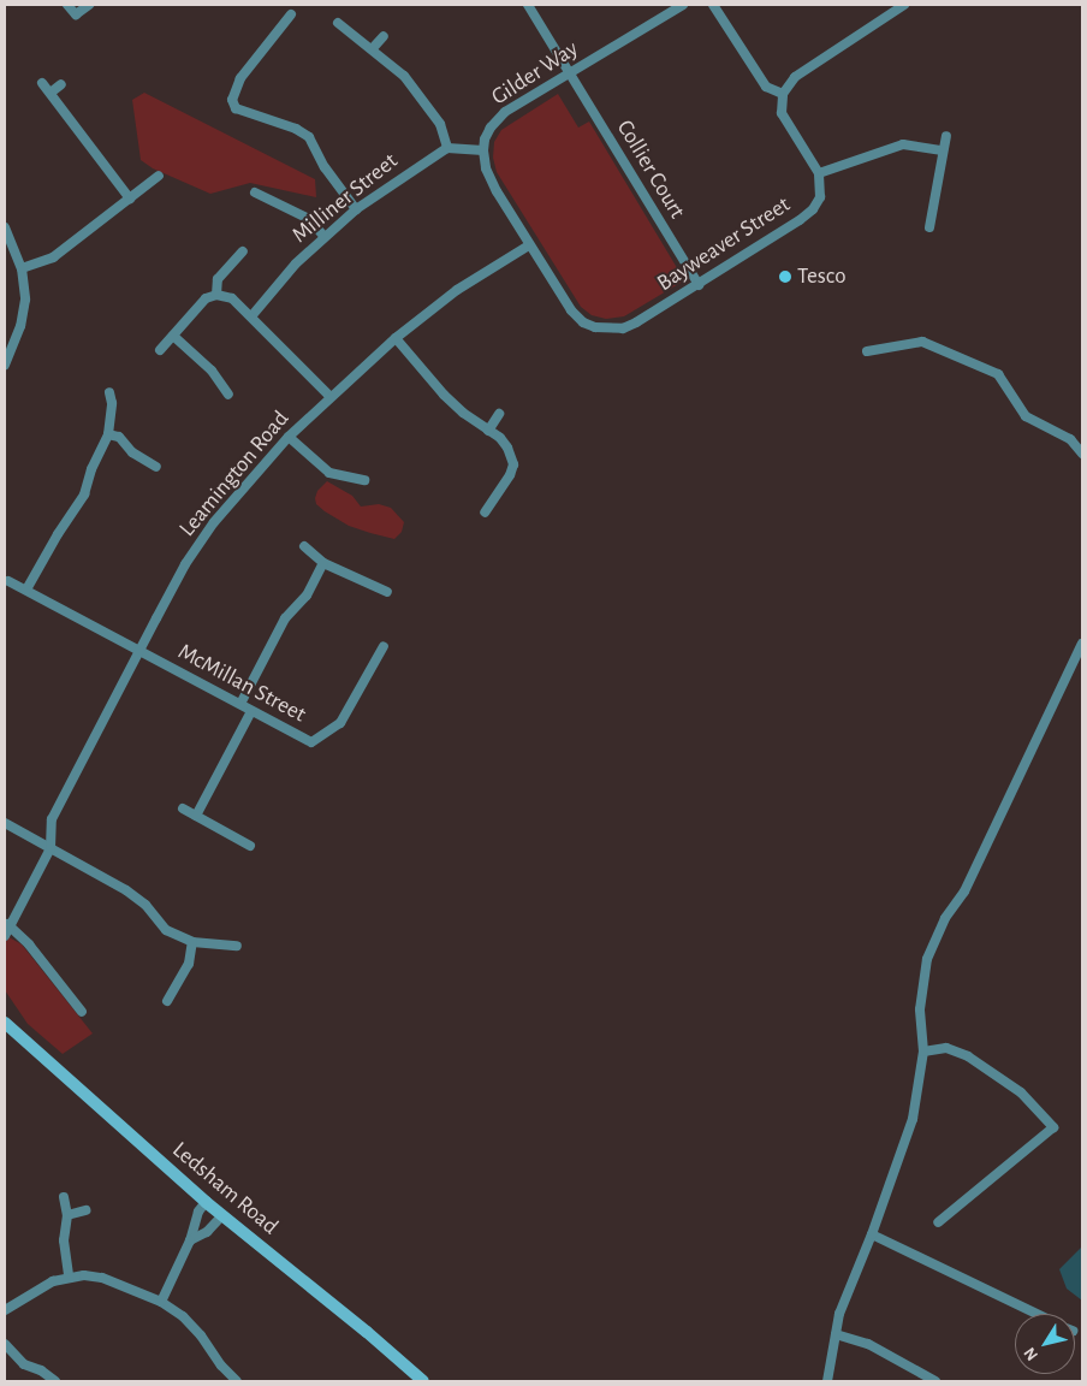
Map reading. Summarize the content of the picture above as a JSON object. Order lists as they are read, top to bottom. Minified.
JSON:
{"streets":{"main road":["Ledsham Road"],"street":["Gilder Way","Collier Court","Milliner Street","Bayweaver Street","Leamington Road","McMillan Street"]},"crossings":[["Gilder Way","Collier Court"],["Collier Court","Bayweaver Street"],["Bayweaver Street","Leamington Road"],["Leamington Road","McMillan Street"]],"places":["Tesco"],"north":"bottom left"}
